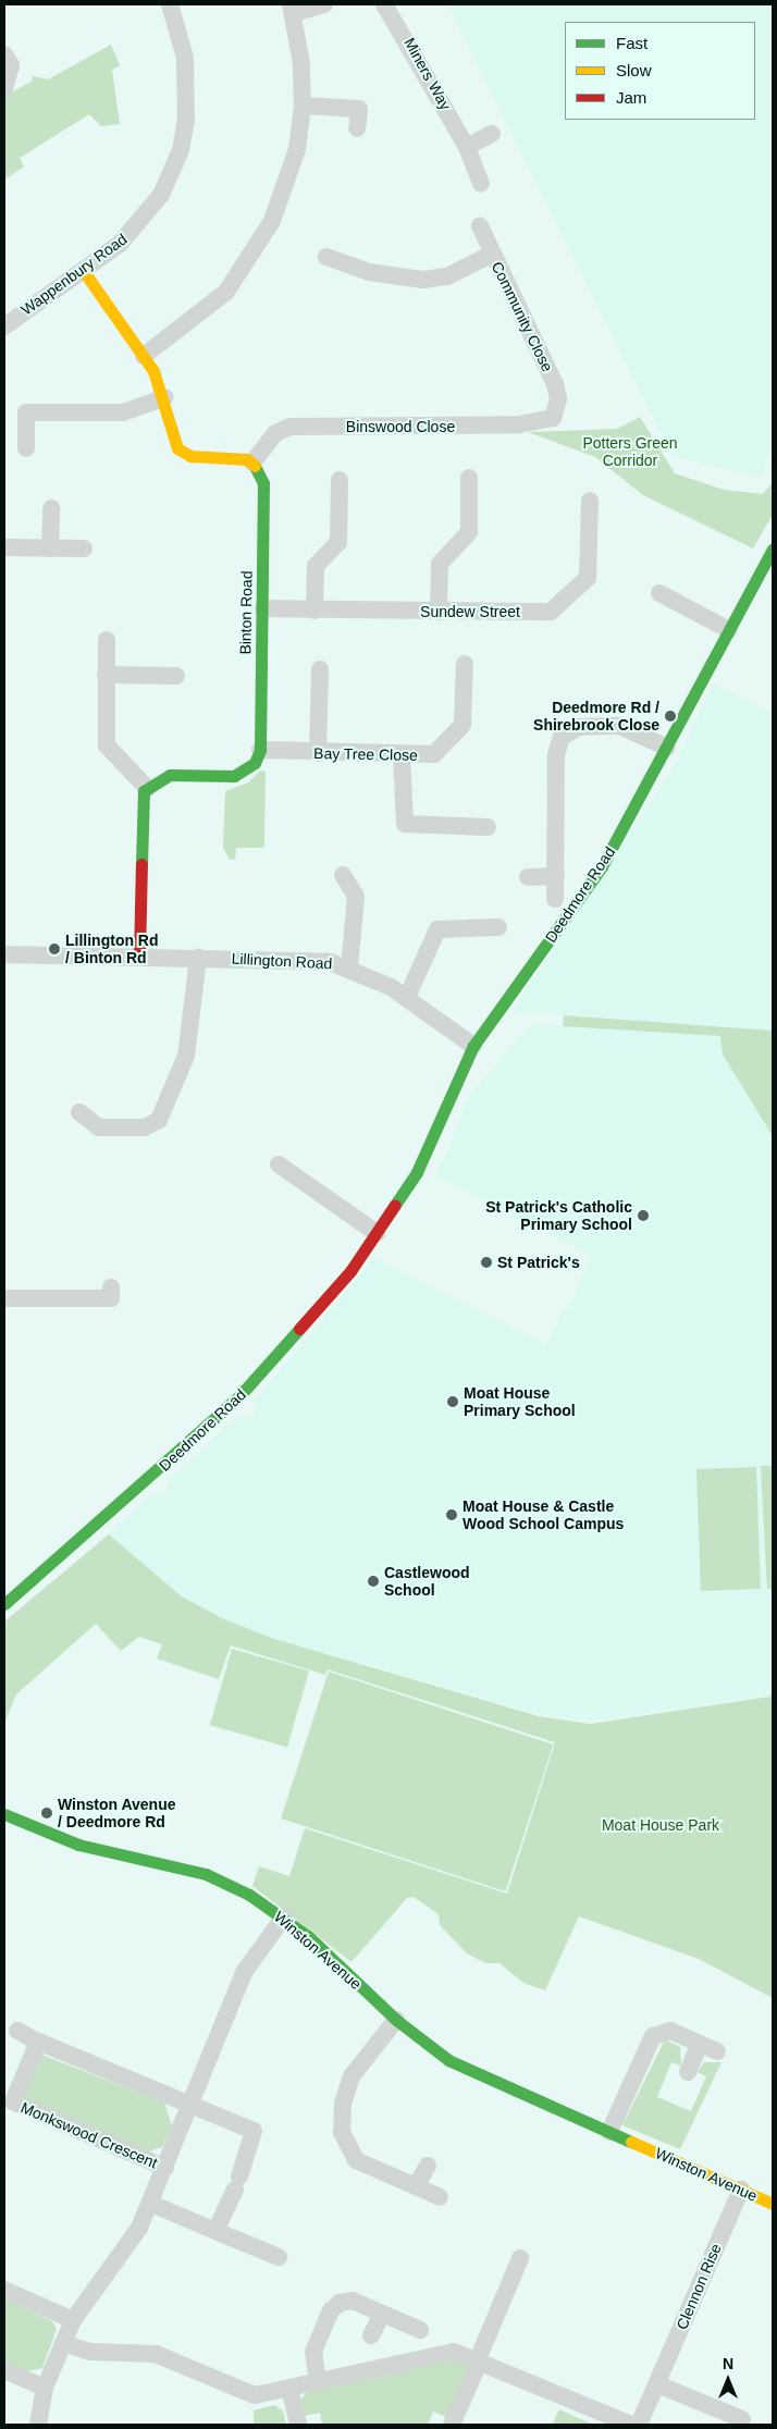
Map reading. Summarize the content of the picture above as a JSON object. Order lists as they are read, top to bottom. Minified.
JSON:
{"streets":{"street":["Miners Way","Wappenbury Road","Community Close","Binswood Close","Sundew Street","Binton Road","Bay Tree Close","Deedmore Road","Lillington Road","Winston Avenue","Monkswood Crescent","Clennon Rise"]},"crossings":[["Community Close","Binswood Close"],["Binswood Close","Binton Road"],["Sundew Street","Binton Road"],["Binton Road","Bay Tree Close"],["Deedmore Road","Lillington Road"],["Winston Avenue","Monkswood Crescent"],["Winston Avenue","Clennon Rise"]],"parks":["Potters Green Corridor","Moat House Park"],"places":["Deedmore Rd / Shirebrook Close","Lillington Rd / Binton Rd","St Patrick's Catholic Primary School","St Patrick's","Moat House Primary School","Moat House & Castle Wood School Campus","Castlewood School","Winston Avenue / Deedmore Rd"],"legend":["Fast","Slow","Jam"],"north":"top"}
